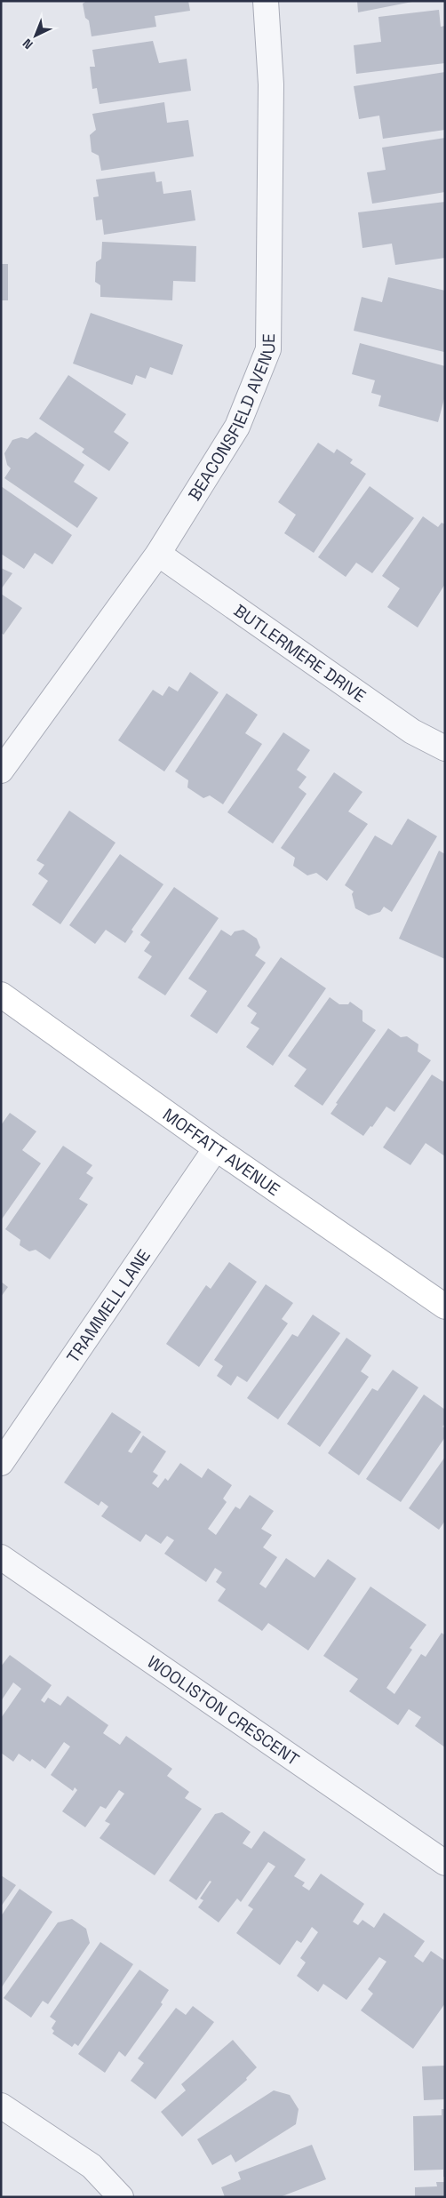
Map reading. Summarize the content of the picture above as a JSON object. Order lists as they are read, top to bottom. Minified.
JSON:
{"streets":{"street":["BEACONSFIELD AVENUE","BUTLERMERE DRIVE","MOFFATT AVENUE","TRAMMELL LANE","WOOLISTON CRESCENT"]},"crossings":[["BEACONSFIELD AVENUE","BUTLERMERE DRIVE"],["MOFFATT AVENUE","TRAMMELL LANE"]],"north":"bottom left"}
